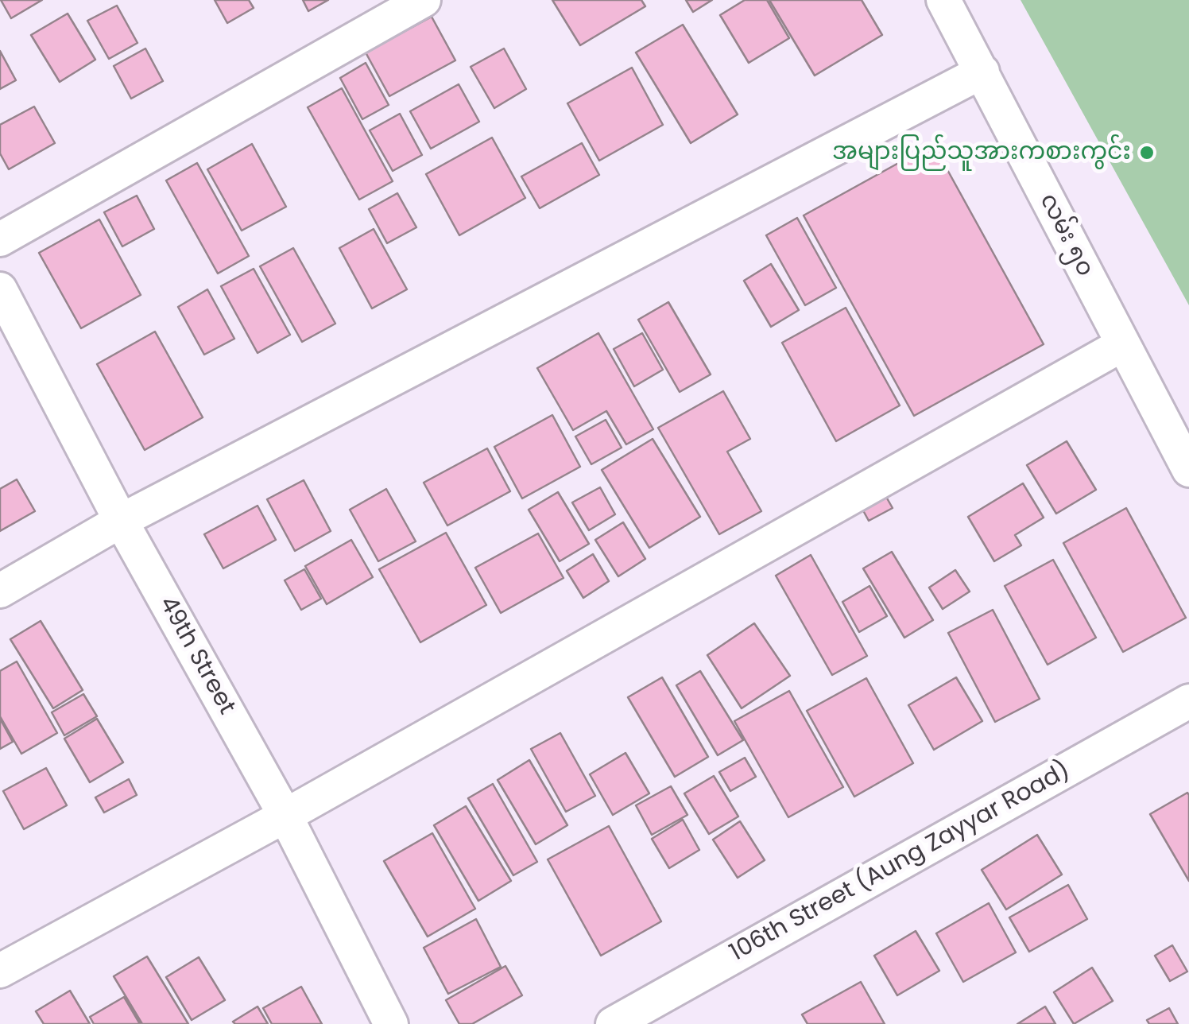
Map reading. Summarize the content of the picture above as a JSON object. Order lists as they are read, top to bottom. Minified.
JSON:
{"streets":{"street":["လမ်း ၅၀","49th Street","106th Street (Aung Zayyar Road)"]},"places":["အများပြည်သူအားကစားကွင်း"]}
